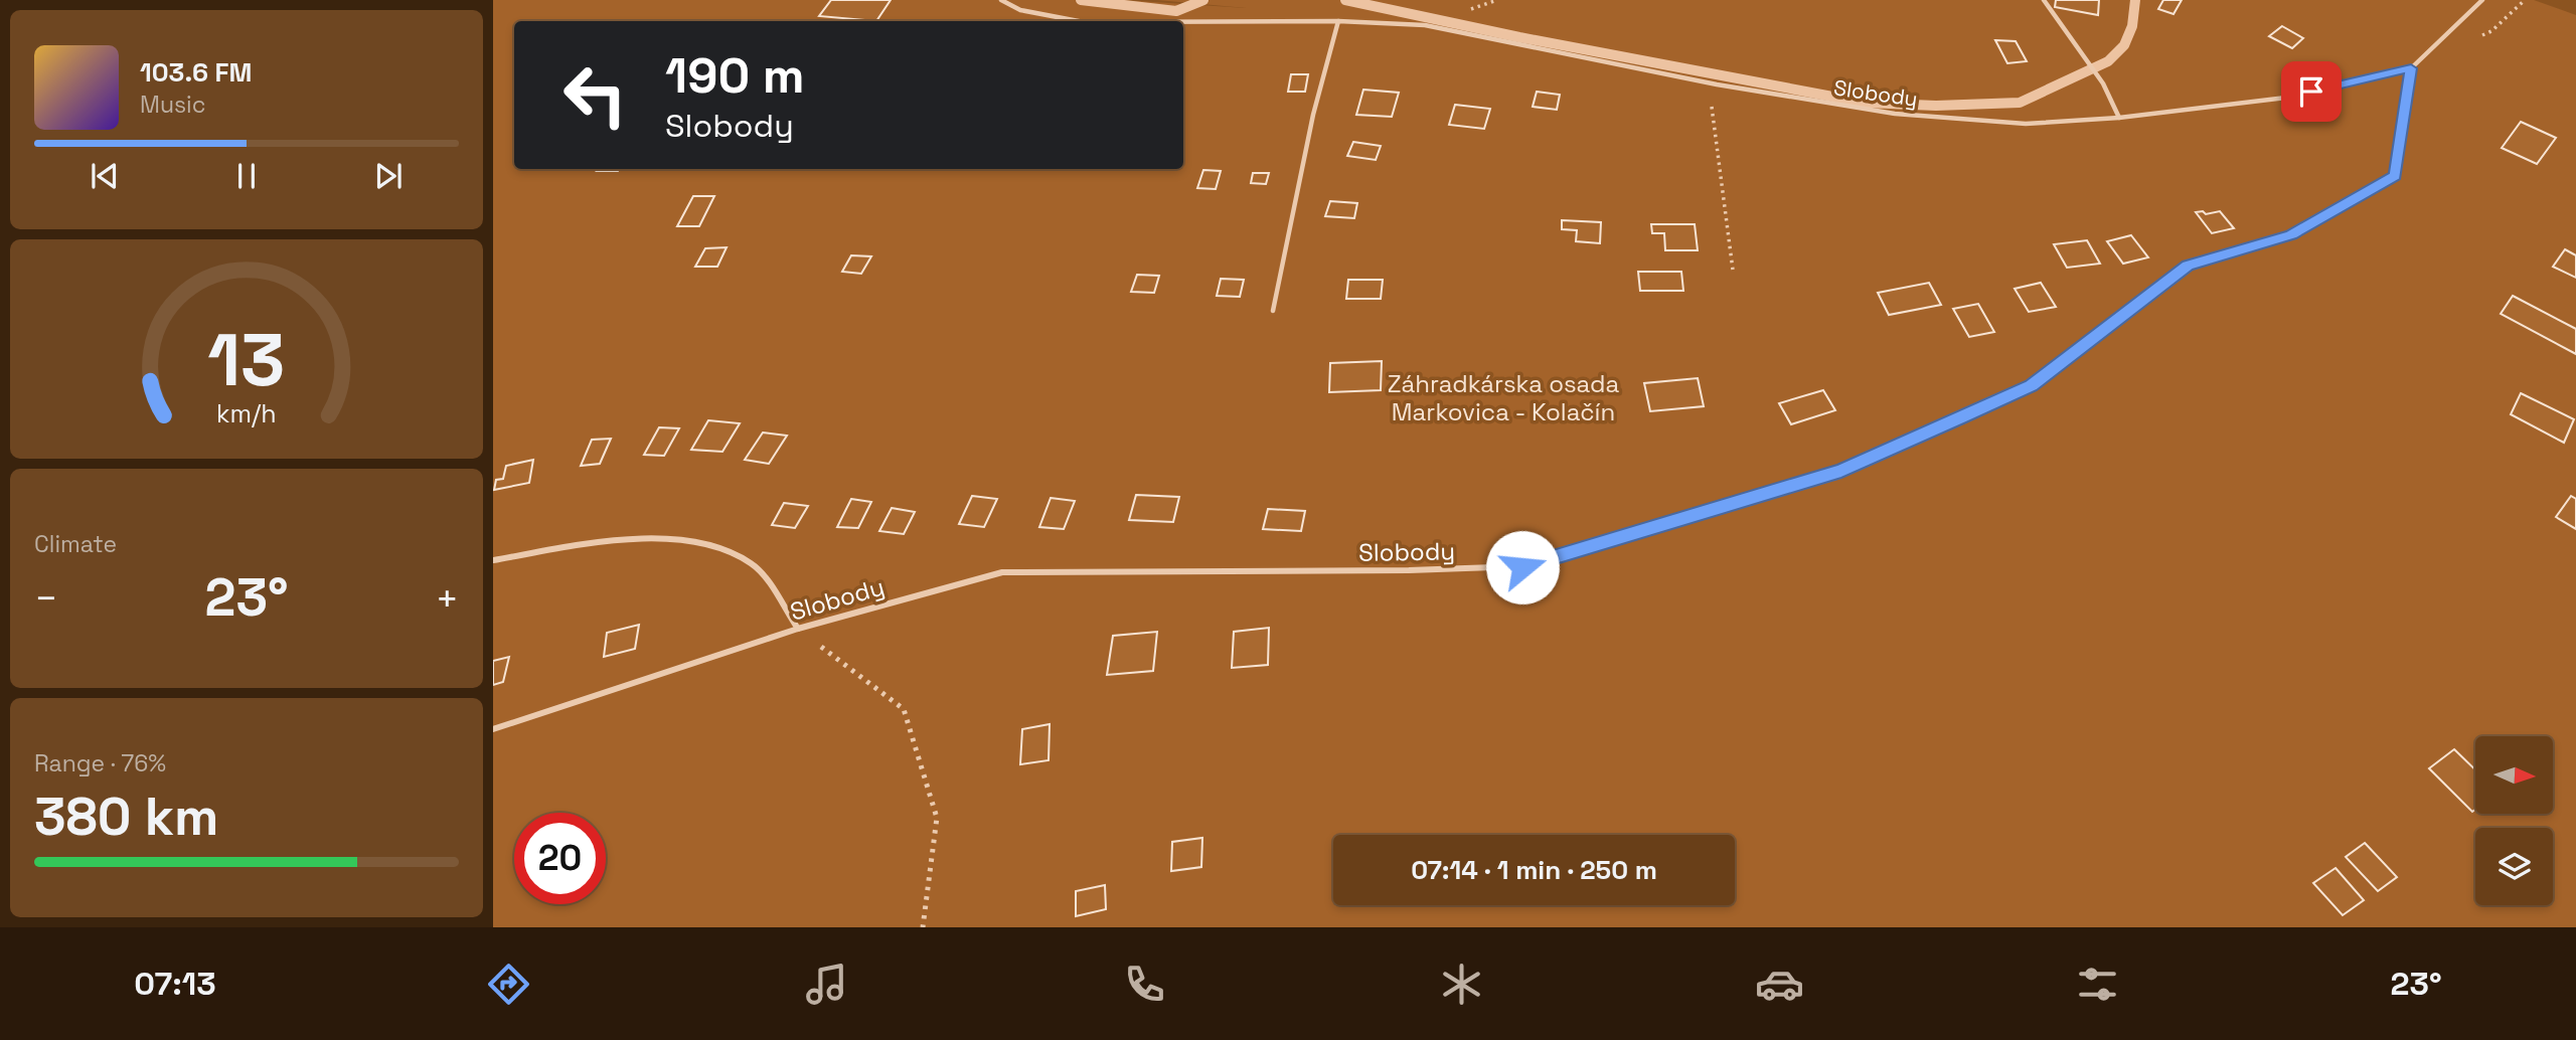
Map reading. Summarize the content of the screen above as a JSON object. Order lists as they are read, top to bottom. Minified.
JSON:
{"streets":{"lane":["Slobody"]},"parks":["Záhradkárska osada Markovica - Kolačín"],"north":"right","page":{"turn":["190 m","Slobody"],"song":["103.6 FM","Music"],"tile":["Climate",["Range · 76%","380 km"]],"heat":["−","23°","+"],"limit":"20","trip":"07:14 · 1 min · 250 m","tabs":["07:13","23°"],"gauge":["13","km/h"]}}
